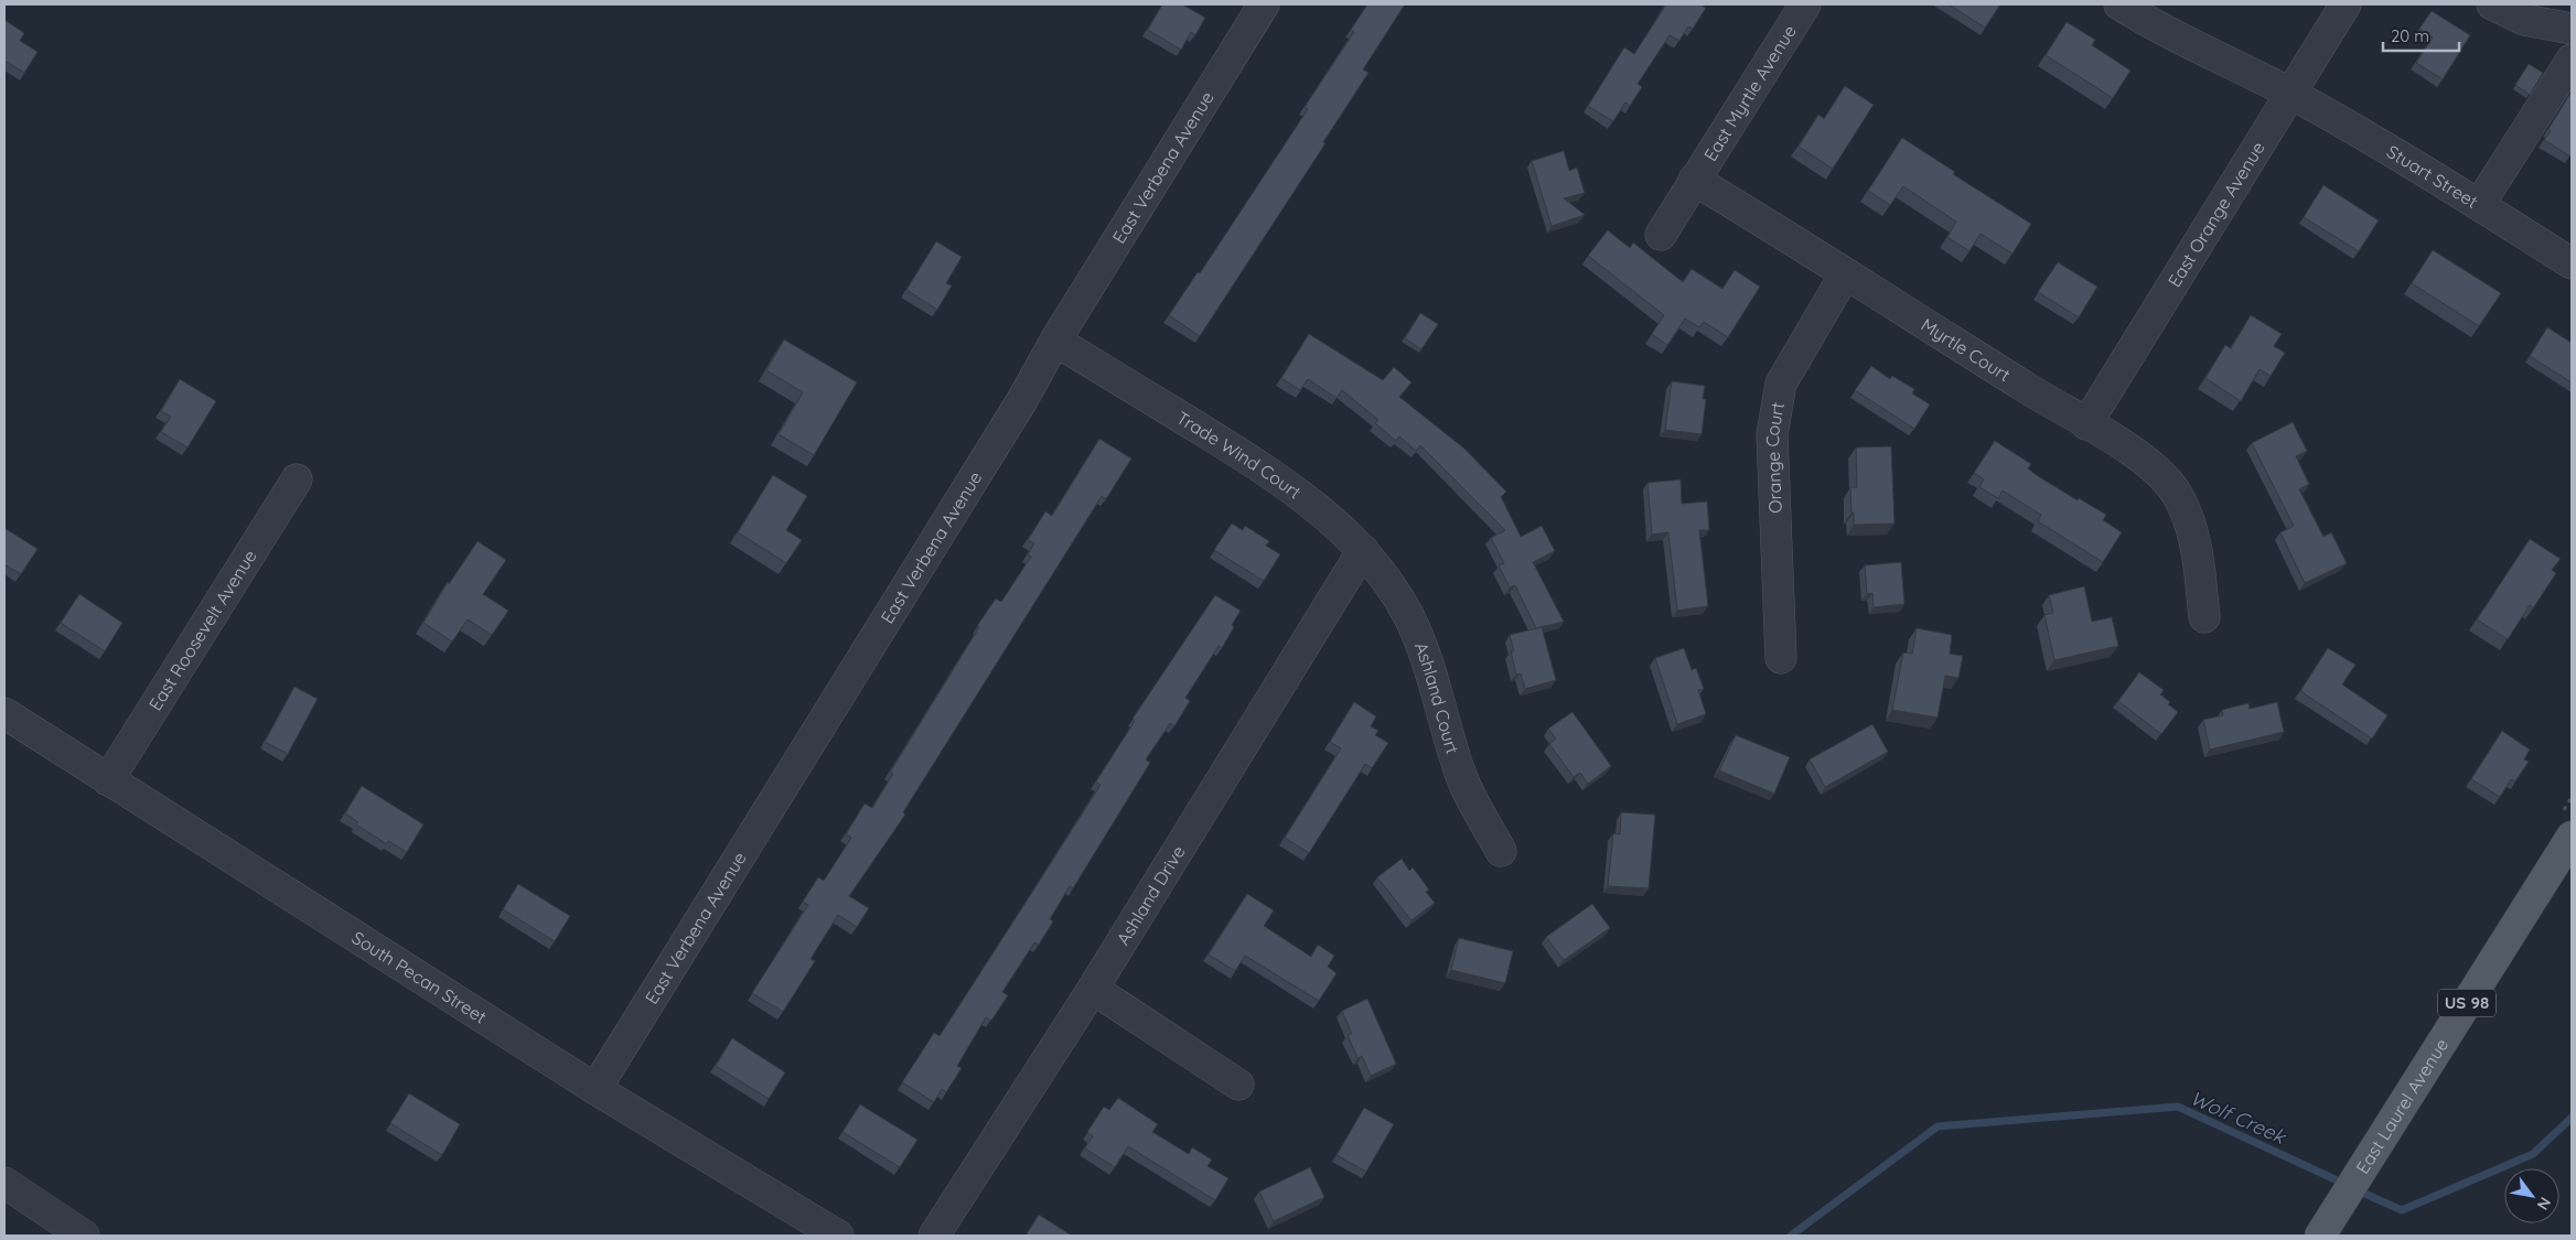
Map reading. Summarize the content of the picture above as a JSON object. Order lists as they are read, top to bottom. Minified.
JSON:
{"streets":{"main road":["US 98","East Laurel Avenue"],"street":["East Myrtle Avenue","East Verbena Avenue","Stuart Street","East Orange Avenue","Myrtle Court","Trade Wind Court","Orange Court","East Roosevelt Avenue","Ashland Court","Ashland Drive","South Pecan Street"]},"crossings":[["East Myrtle Avenue","Myrtle Court"],["East Verbena Avenue","Trade Wind Court"],["East Verbena Avenue","South Pecan Street"],["Stuart Street","East Orange Avenue"],["East Orange Avenue","Myrtle Court"],["Myrtle Court","Orange Court"],["Trade Wind Court","Ashland Court"],["Trade Wind Court","Ashland Drive"],["East Roosevelt Avenue","South Pecan Street"],["Ashland Court","Ashland Drive"]],"water":["Wolf Creek"],"scale_bar":"20 m","north":"bottom right"}
